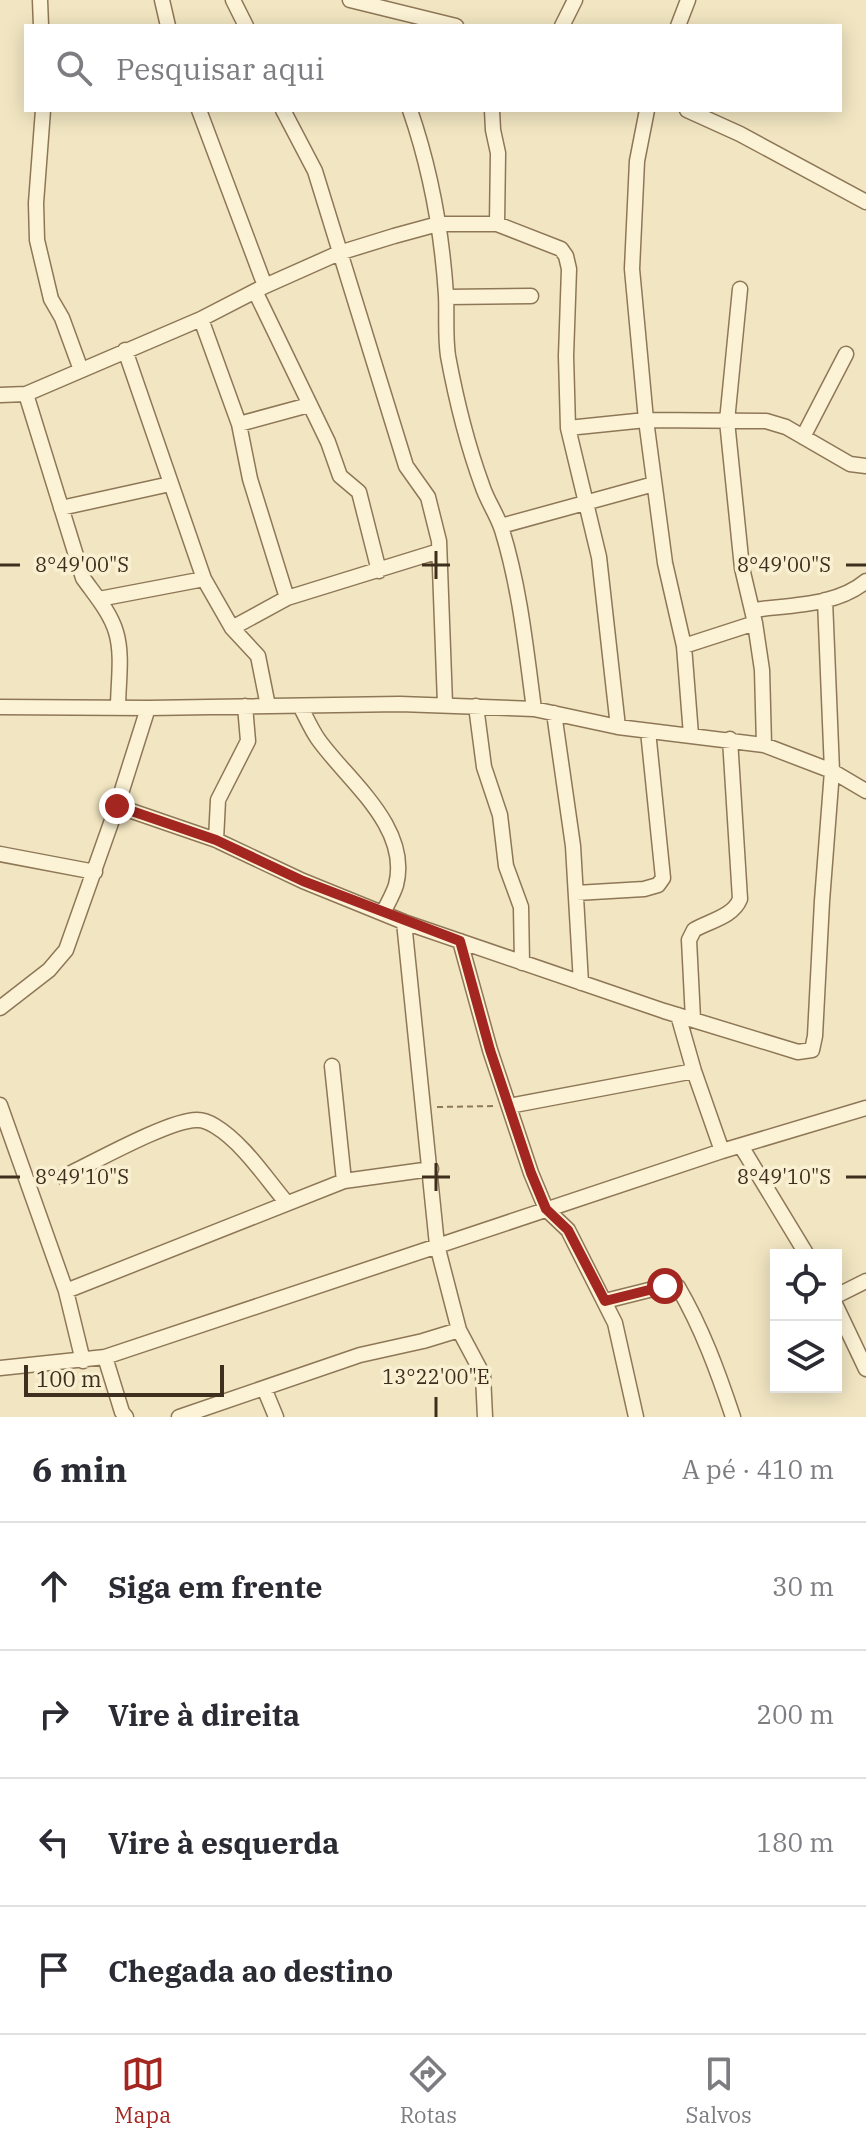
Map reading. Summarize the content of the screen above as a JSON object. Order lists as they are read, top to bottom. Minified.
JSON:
{"scale_bar":"100 m","page":{"search":"Pesquisar aqui","scale":"100 m","heading":["6 min","A pé · 410 m"],"list":[["Siga em frente","30 m"],["Vire à direita","200 m"],["Vire à esquerda","180 m"],"Chegada ao destino"],"nav":["Mapa","Rotas","Salvos"]},"coordinates":["8°49'00\"S","8°49'10\"S","13°22'00\"E"]}
